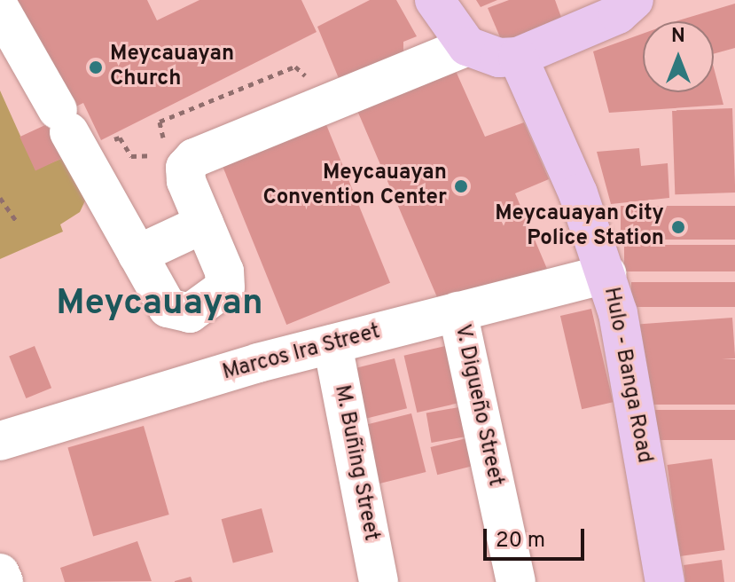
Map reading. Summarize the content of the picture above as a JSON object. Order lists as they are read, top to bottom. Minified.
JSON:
{"streets":{"main road":["Hulo - Banga Road"],"street":["Marcos Ira Street","V. Digueño Street","M. Buñing Street"]},"crossings":[["Marcos Ira Street","Hulo - Banga Road"],["Marcos Ira Street","V. Digueño Street"],["Marcos Ira Street","M. Buñing Street"]],"districts":["Meycauayan"],"places":["Meycauayan Church","Meycauayan Convention Center","Meycauayan City Police Station"],"scale_bar":"20 m","north":"top"}
